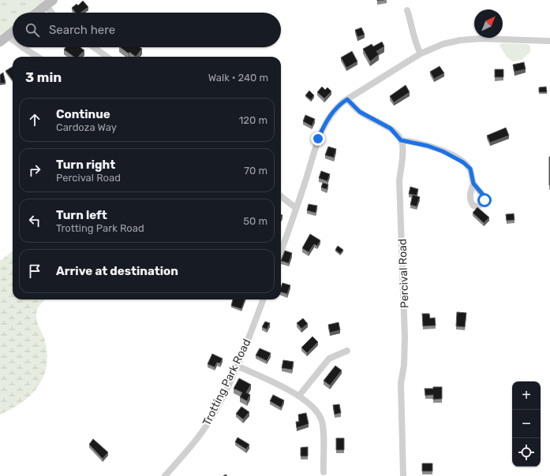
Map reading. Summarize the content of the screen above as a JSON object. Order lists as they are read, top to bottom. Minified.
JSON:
{"streets":{"street":["Percival Road","Trotting Park Road"]},"north":"top right","page":{"search":"Search here","heading":["3 min","Walk · 240 m"],"list":[["Continue","Cardoza Way","120 m"],["Turn right","Percival Road","70 m"],["Turn left","Trotting Park Road","50 m"],"Arrive at destination"],"map_buttons":["+","−"]}}
